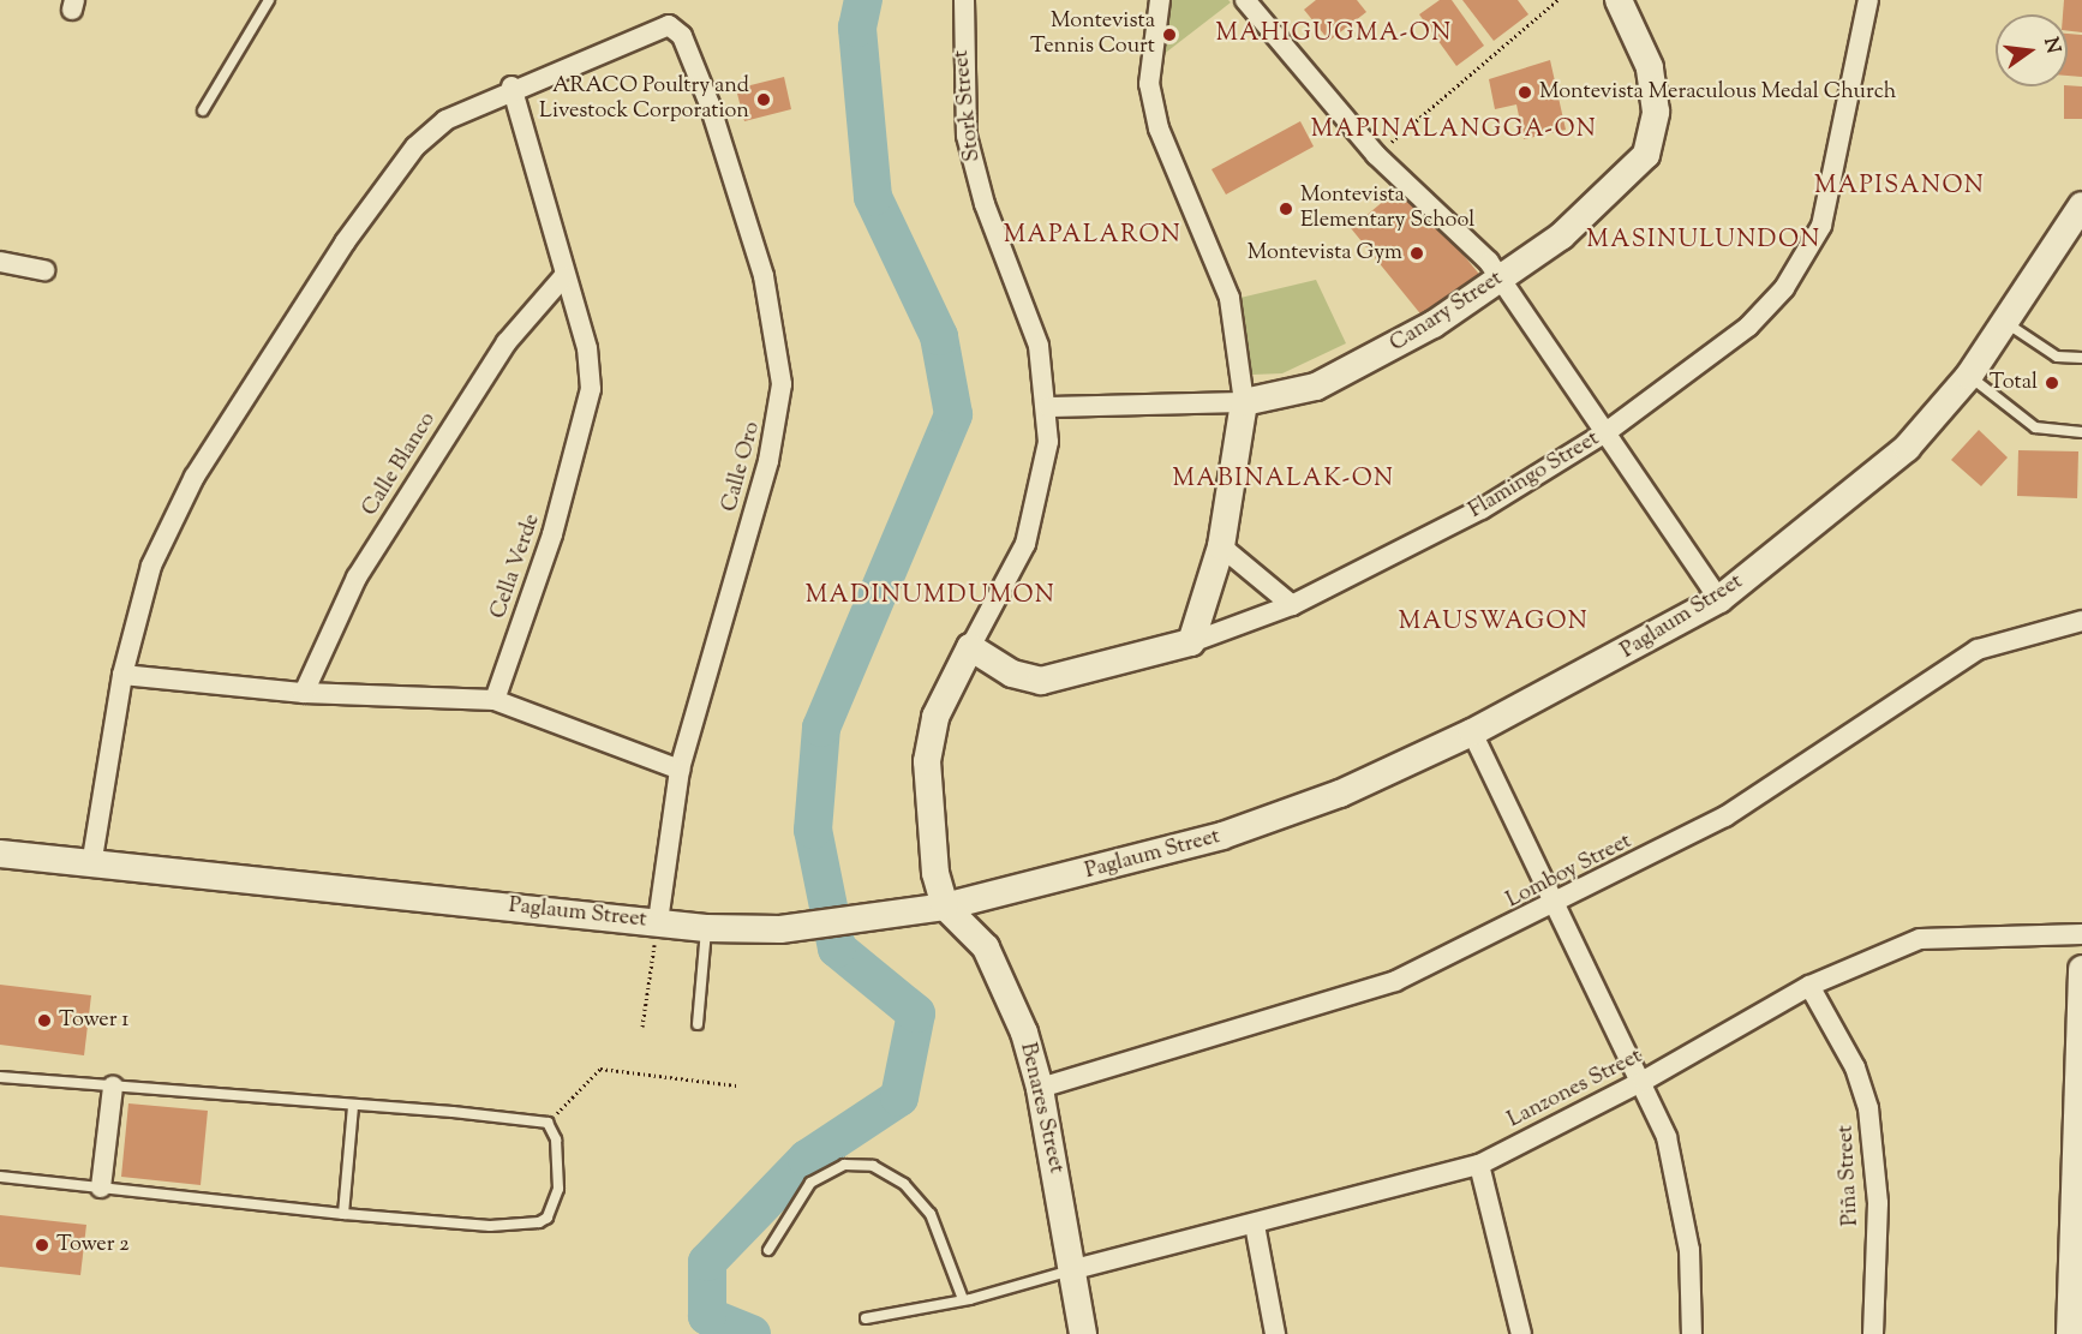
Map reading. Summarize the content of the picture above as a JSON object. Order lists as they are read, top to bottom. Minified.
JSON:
{"streets":{"street":["Stork Street","Canary Street","Calle Blanco","Calle Oro","Flamingo Street","Cella Verde","Paglaum Street","Lomboy Street","Lanzones Street","Benares Street","Piña Street"]},"crossings":[["Stork Street","Canary Street"],["Stork Street","Flamingo Street"],["Stork Street","Paglaum Street"],["Stork Street","Benares Street"],["Calle Blanco","Cella Verde"],["Calle Oro","Cella Verde"],["Calle Oro","Paglaum Street"],["Paglaum Street","Benares Street"],["Lomboy Street","Benares Street"],["Lanzones Street","Benares Street"],["Lanzones Street","Piña Street"]],"districts":["MAHIGUGMA-ON","MAPINALANGGA-ON","MAPISANON","MAPALARON","MASINULUNDON","MABINALAK-ON","MADINUMDUMON","MAUSWAGON"],"places":["Montevista Tennis Court","Montevista Meraculous Medal Church","ARACO Poultry and Livestock Corporation","Montevista Elementary School","Montevista Gym","Total","Tower 1","Tower 2"],"north":"right"}
